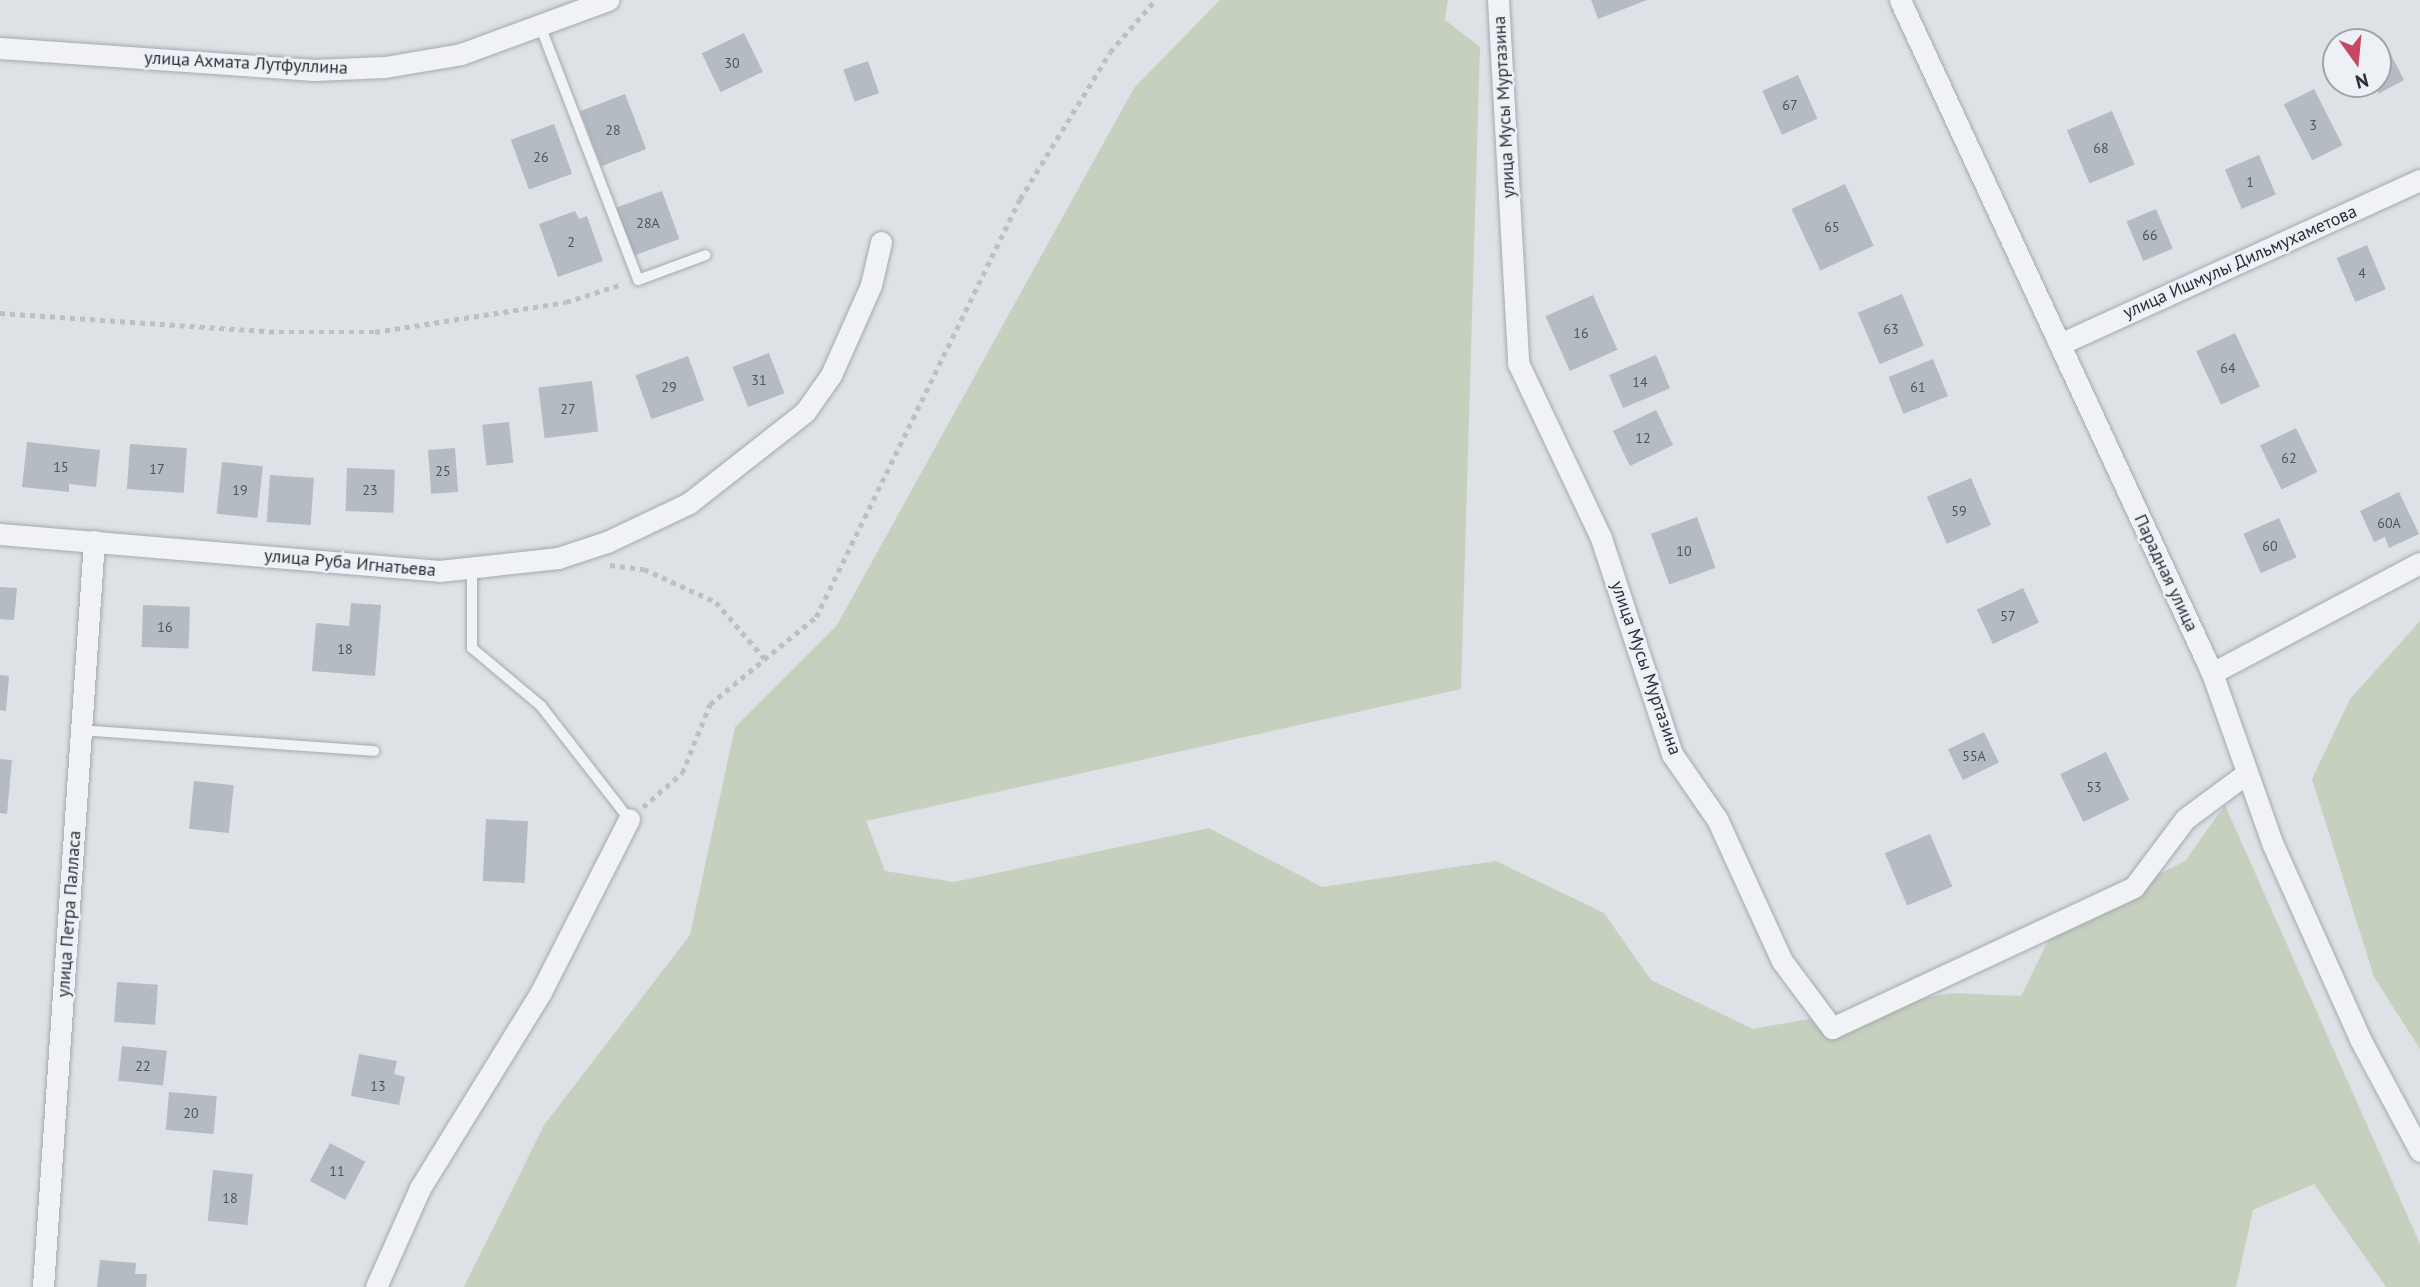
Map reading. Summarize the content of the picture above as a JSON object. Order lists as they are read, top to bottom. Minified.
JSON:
{"streets":{"street":["улица Ахмата Лутфуллина","улица Мусы Муртазина","улица Ишмулы Дильмухаметова","улица Руба Игнатьева","Парадная улица","улица Петра Палласа"]},"crossings":[["улица Мусы Муртазина","Парадная улица"],["улица Ишмулы Дильмухаметова","Парадная улица"],["улица Руба Игнатьева","улица Петра Палласа"]],"house_numbers":["30","67","3","28","68","26","1","28А","65","66","2","4","63","16","64","31","14","29","61","27","12","62","15","17","25","19","23","59","60А","60","10","57","16","18","55А","53","22","13","20","11","18"],"north":"bottom"}
